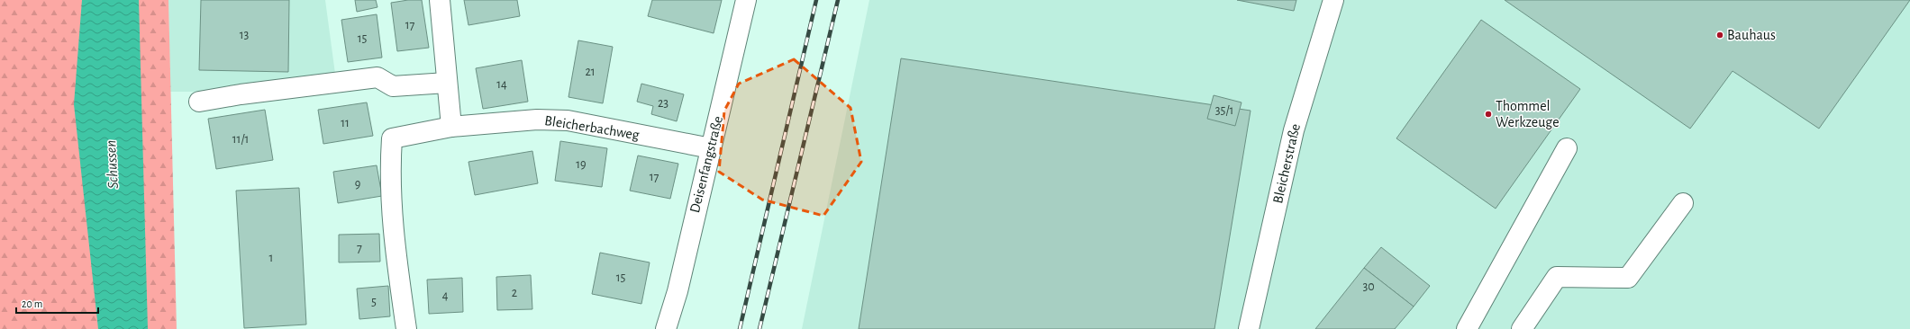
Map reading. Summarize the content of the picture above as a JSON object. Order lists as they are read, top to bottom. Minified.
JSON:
{"streets":{"street":["Bleicherbachweg","Bleicherstraße","Deisenfangstraße"]},"crossings":[["Bleicherbachweg","Deisenfangstraße"]],"water":["Schussen"],"places":["Bauhaus","Thommel Werkzeuge"],"house_numbers":["17","13","15","21","14","23","35/1","11","11/1","19","17","9","7","1","15","30","2","4","5"],"scale_bar":"20 m"}
